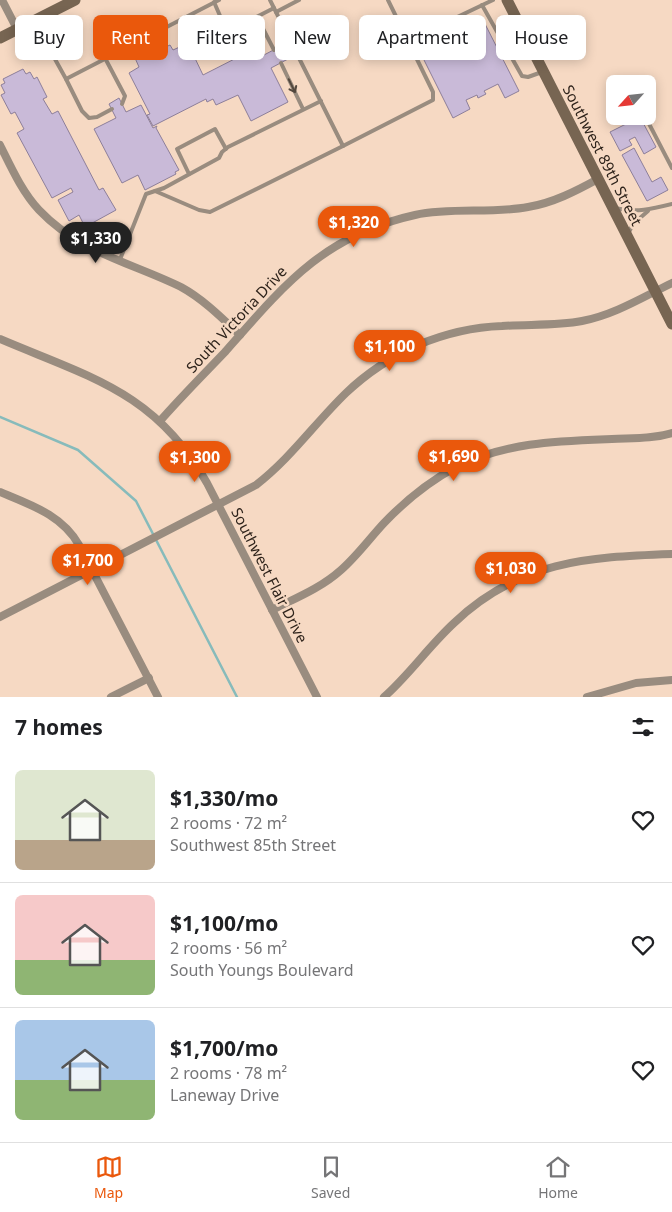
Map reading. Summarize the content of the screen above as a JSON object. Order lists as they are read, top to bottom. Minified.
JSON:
{"streets":{"main road":["Southwest 89th Street"],"street":["South Victoria Drive","Southwest Flair Drive"]},"crossings":[["Southwest 89th Street","South Victoria Drive"],["South Victoria Drive","Southwest Flair Drive"]],"north":"bottom left","page":{"chip":["Buy","Rent","Filters","New","Apartment","House"],"price":["$1,320","$1,330","$1,100","$1,690","$1,300","$1,700","$1,030"],"heading":"7 homes","list":[{"name":"$1,330/mo","note":"2 rooms · 72 m² · Southwest 85th Street"},{"name":"$1,100/mo","note":"2 rooms · 56 m² · South Youngs Boulevard"},{"name":"$1,700/mo","note":"2 rooms · 78 m² · Laneway Drive"}],"tabs":["Map","Saved","Home"]}}
